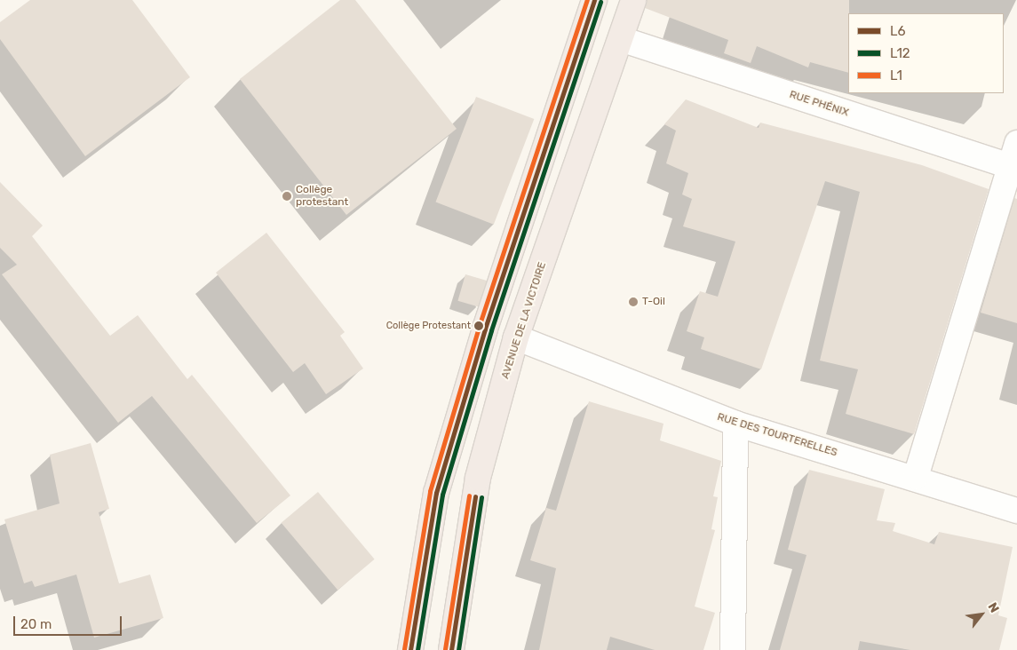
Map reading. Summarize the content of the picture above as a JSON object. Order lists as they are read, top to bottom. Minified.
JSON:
{"streets":{"highway":["AVENUE DE LA VICTOIRE"],"street":["RUE PHÉNIX","RUE DES TOURTERELLES"]},"crossings":[["RUE PHÉNIX","AVENUE DE LA VICTOIRE"],["AVENUE DE LA VICTOIRE","RUE DES TOURTERELLES"]],"places":["Collège protestant","T-Oil","Collège Protestant"],"lines":["transit line L6","transit line L1","transit line L12"],"legend":["L6","L12","L1"],"scale_bar":"20 m","north":"top right"}
